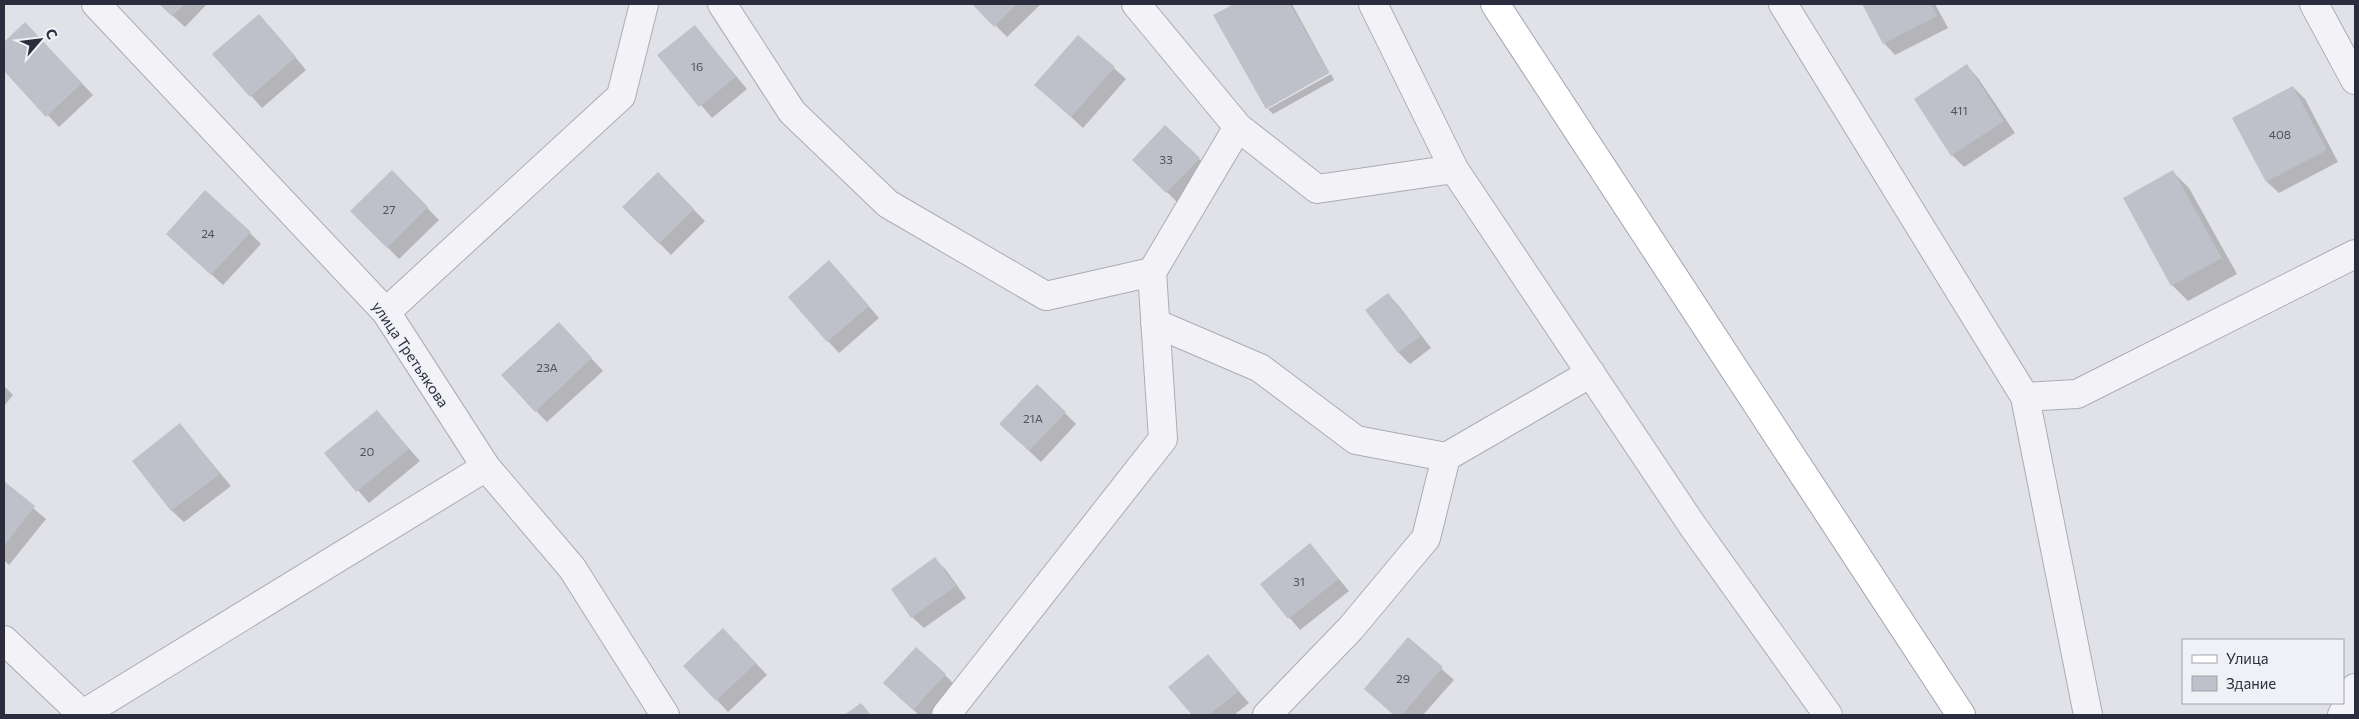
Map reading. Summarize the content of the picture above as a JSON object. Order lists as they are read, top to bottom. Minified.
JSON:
{"streets":{"street":["улица Третьякова"]},"house_numbers":["16","411","408","33","27","24","23А","21А","20","31","29"],"legend":["Улица","Здание"],"north":"top right"}
